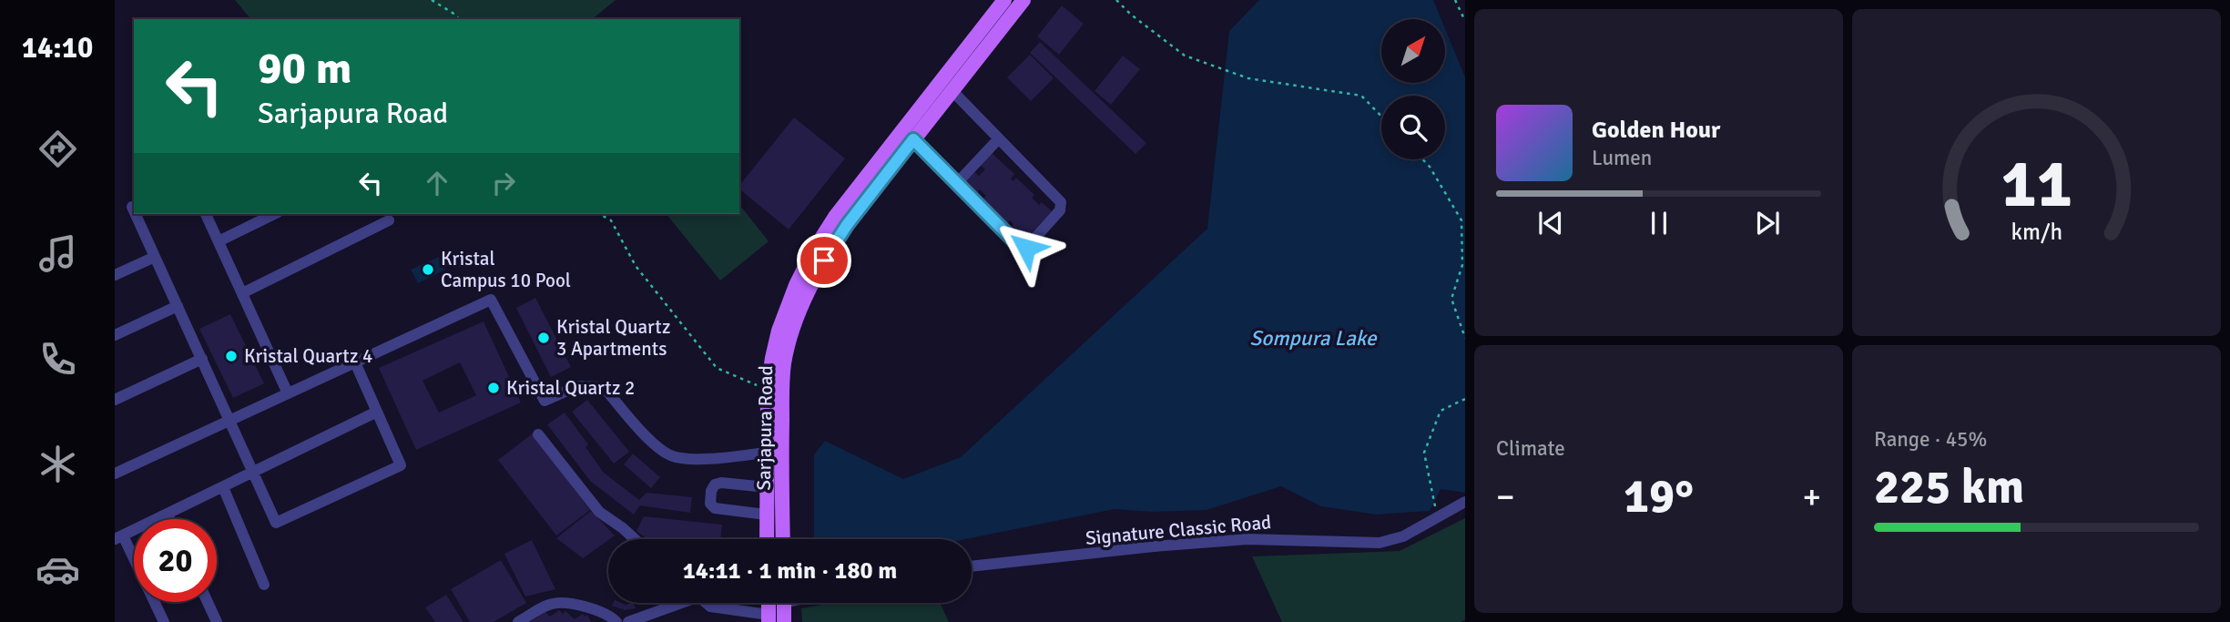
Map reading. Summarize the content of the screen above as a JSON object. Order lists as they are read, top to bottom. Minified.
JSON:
{"streets":{"main road":["Sarjapura Road"],"street":["Signature Classic Road"]},"water":["Sompura Lake"],"places":["Kristal Campus 10 Pool","Kristal Quartz 3 Apartments","Kristal Quartz 4","Kristal Quartz 2"],"north":"top right","page":{"tabs":"14:10","turn":["90 m","Sarjapura Road"],"song":["Golden Hour","Lumen"],"tile":["Climate",["Range · 45%","225 km"]],"heat":["−","19°","+"],"limit":"20","trip":"14:11 · 1 min · 180 m","gauge":["11","km/h"]}}
